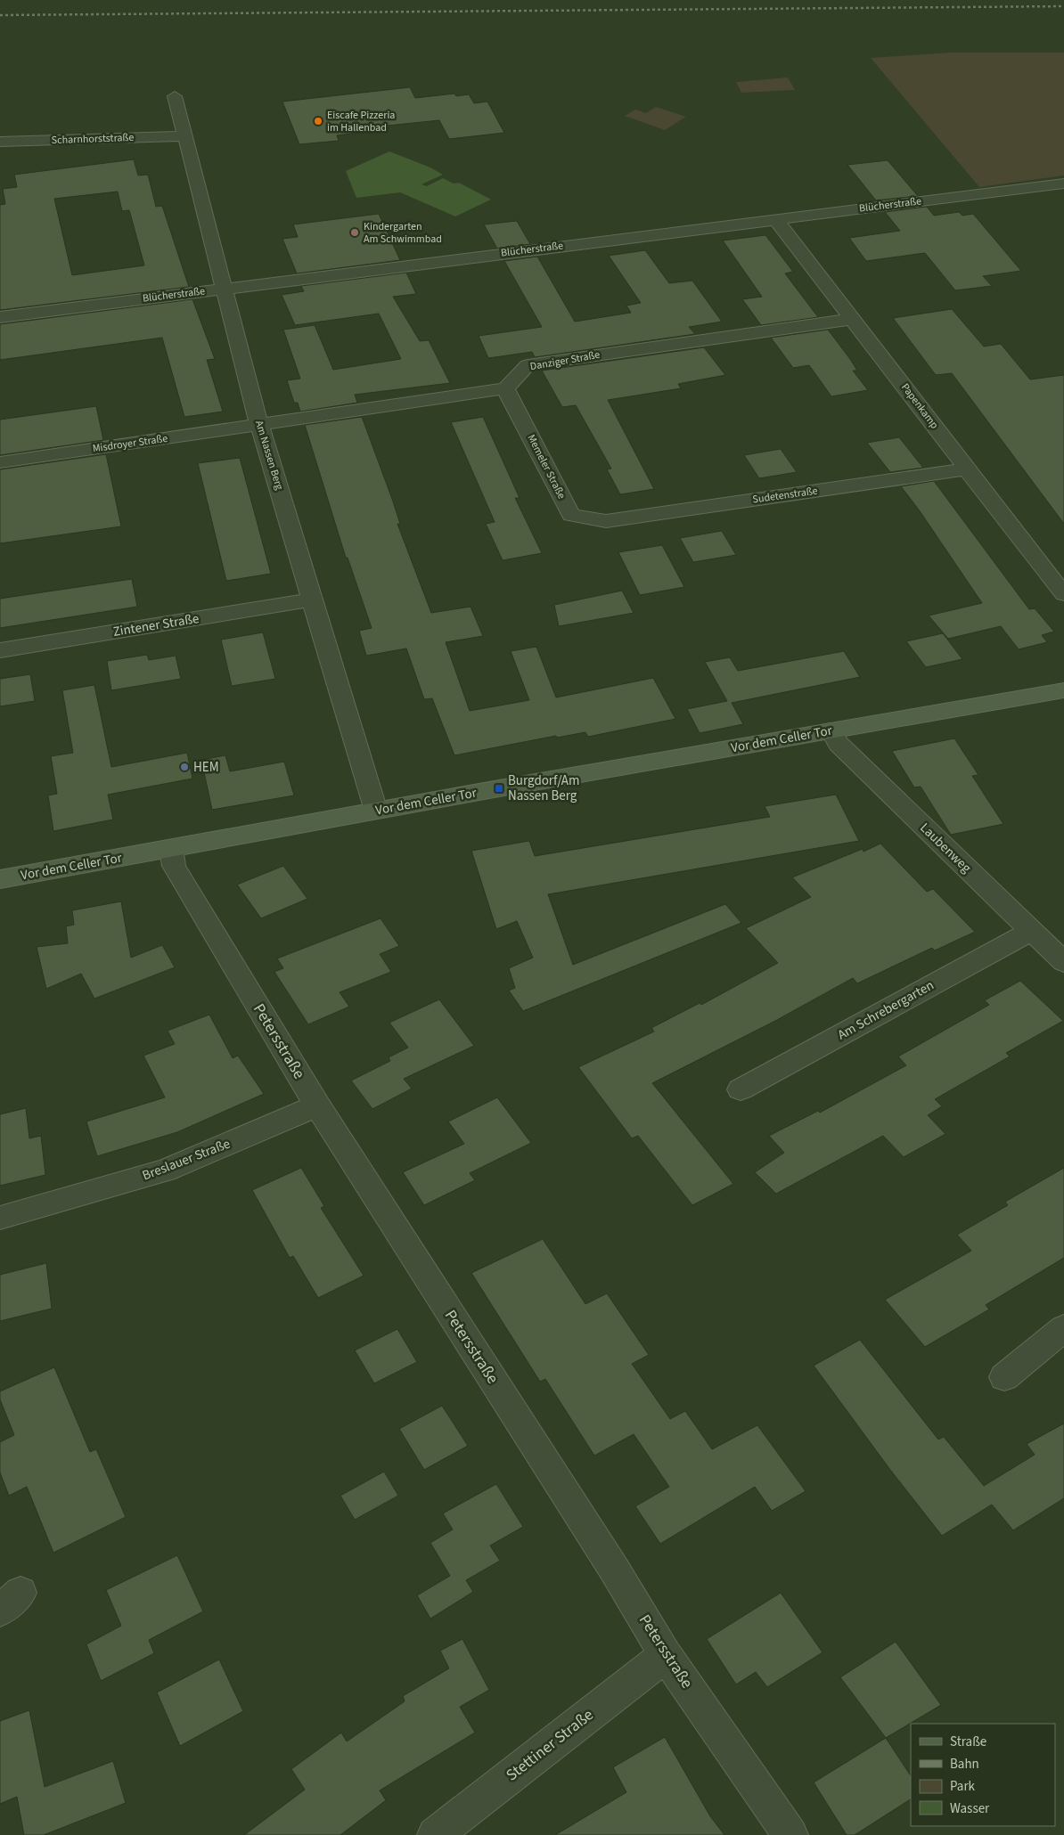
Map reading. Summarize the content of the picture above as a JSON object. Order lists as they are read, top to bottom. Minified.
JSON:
{"streets":{"street":["Scharnhorststraße","Blücherstraße","Danziger Straße","Papenkamp","Misdroyer Straße","Am Nassen Berg","Memeler Straße","Sudetenstraße","Zintener Straße","Vor dem Celler Tor","Laubenweg","Am Schrebergarten","Petersstraße","Breslauer Straße","Stettiner Straße"]},"crossings":[["Scharnhorststraße","Am Nassen Berg"],["Blücherstraße","Papenkamp"],["Blücherstraße","Am Nassen Berg"],["Danziger Straße","Papenkamp"],["Danziger Straße","Memeler Straße"],["Papenkamp","Sudetenstraße"],["Misdroyer Straße","Am Nassen Berg"],["Am Nassen Berg","Zintener Straße"],["Am Nassen Berg","Vor dem Celler Tor"],["Memeler Straße","Sudetenstraße"],["Vor dem Celler Tor","Laubenweg"],["Vor dem Celler Tor","Petersstraße"],["Laubenweg","Am Schrebergarten"],["Petersstraße","Breslauer Straße"],["Petersstraße","Stettiner Straße"]],"places":{"other":["Eiscafe Pizzeria im Hallenbad","Kindergarten Am Schwimmbad","HEM"],"transit":["Burgdorf/Am Nassen Berg"]},"legend":["Straße","Bahn","Park","Wasser"]}
